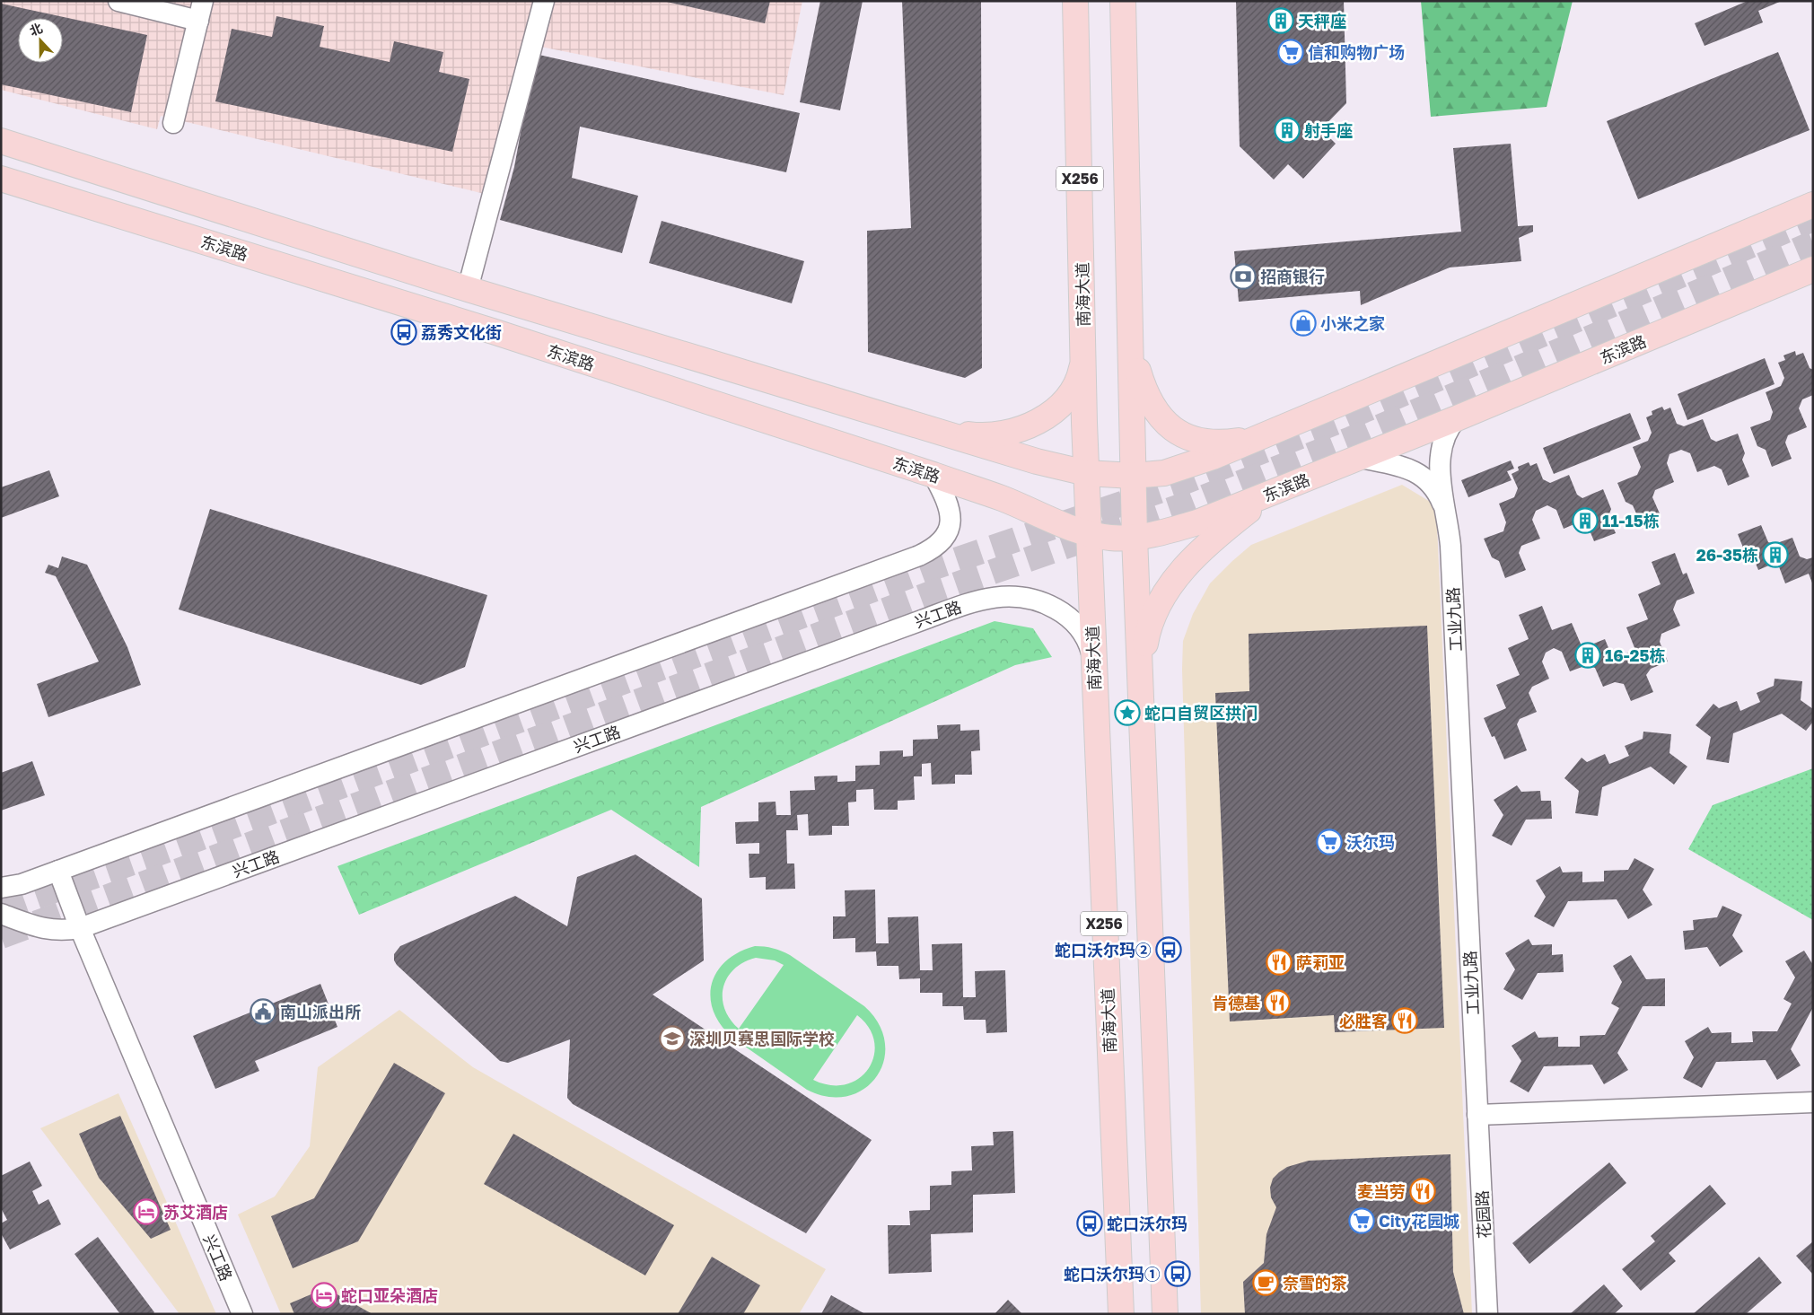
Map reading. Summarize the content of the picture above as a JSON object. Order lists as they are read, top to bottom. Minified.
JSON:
{"streets":{"main road":["X256","东滨路","南海大道"],"street":["兴工路","工业九路","花园路"]},"crossings":[["X256","东滨路"],["东滨路","南海大道"],["东滨路","工业九路"],["南海大道","兴工路"],["工业九路","花园路"]],"places":{"building":["天秤座","射手座","11-15栋","26-35栋","16-25栋"],"supermarket":["信和购物广场","沃尔玛","City花园城"],"bank":["招商银行"],"shop":["小米之家"],"bus stop":["荔秀文化街","蛇口沃尔玛②","蛇口沃尔玛","蛇口沃尔玛①"],"place":["蛇口自贸区拱门"],"restaurant":["萨莉亚","肯德基","必胜客","麦当劳"],"public building":["南山派出所"],"school or university":["深圳贝赛思国际学校"],"hotel":["苏艾酒店","蛇口亚朵酒店"],"cafe":["奈雪的茶"]},"north":"top"}
